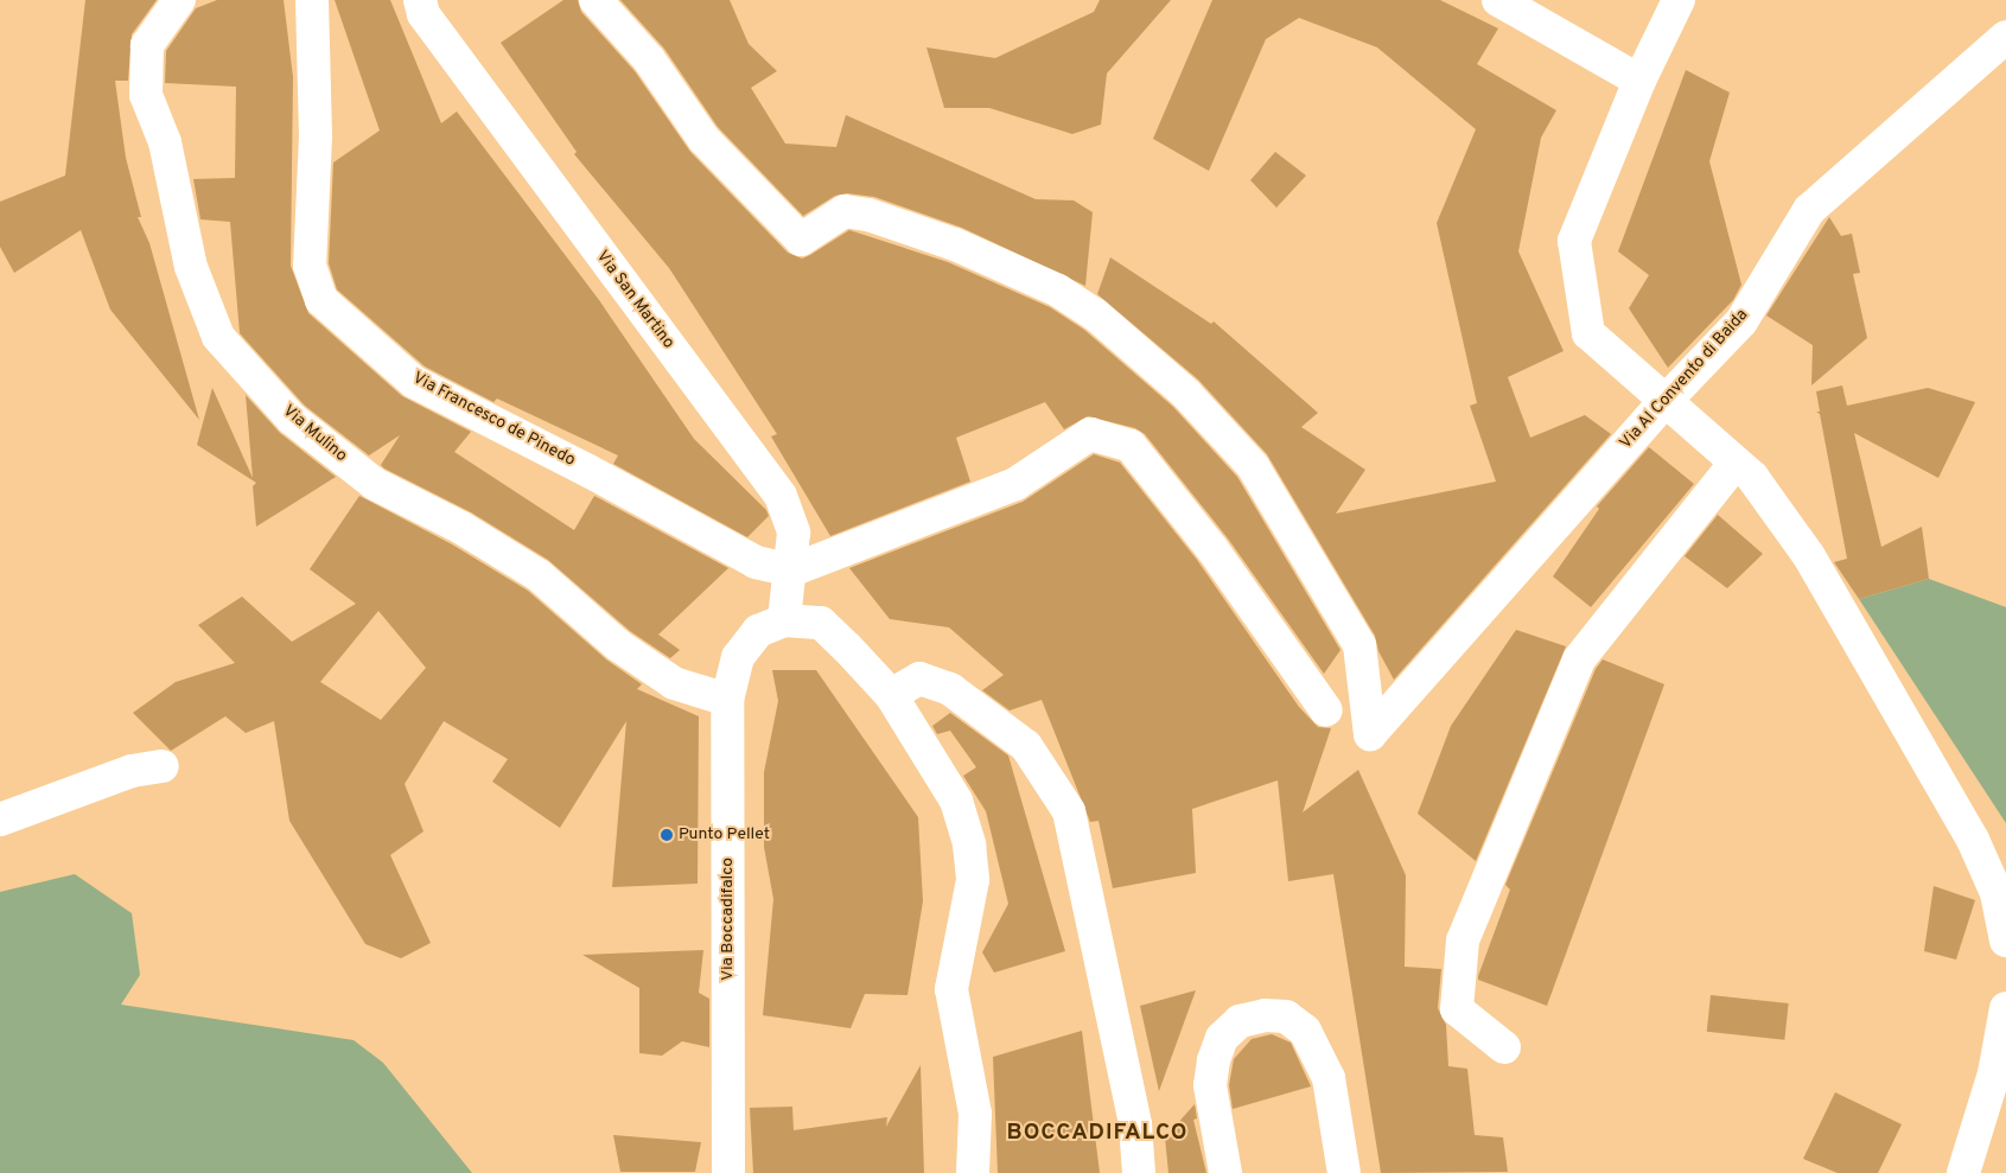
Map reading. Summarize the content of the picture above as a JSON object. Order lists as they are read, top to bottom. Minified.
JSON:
{"streets":{"street":["Via San Martino","Via Al Convento di Baida","Via Francesco de Pinedo","Via Mulino","Via Boccadifalco"]},"crossings":[["Via San Martino","Via Francesco de Pinedo"],["Via San Martino","Via Boccadifalco"],["Via Mulino","Via Boccadifalco"]],"districts":["BOCCADIFALCO"],"places":["Punto Pellet"]}
